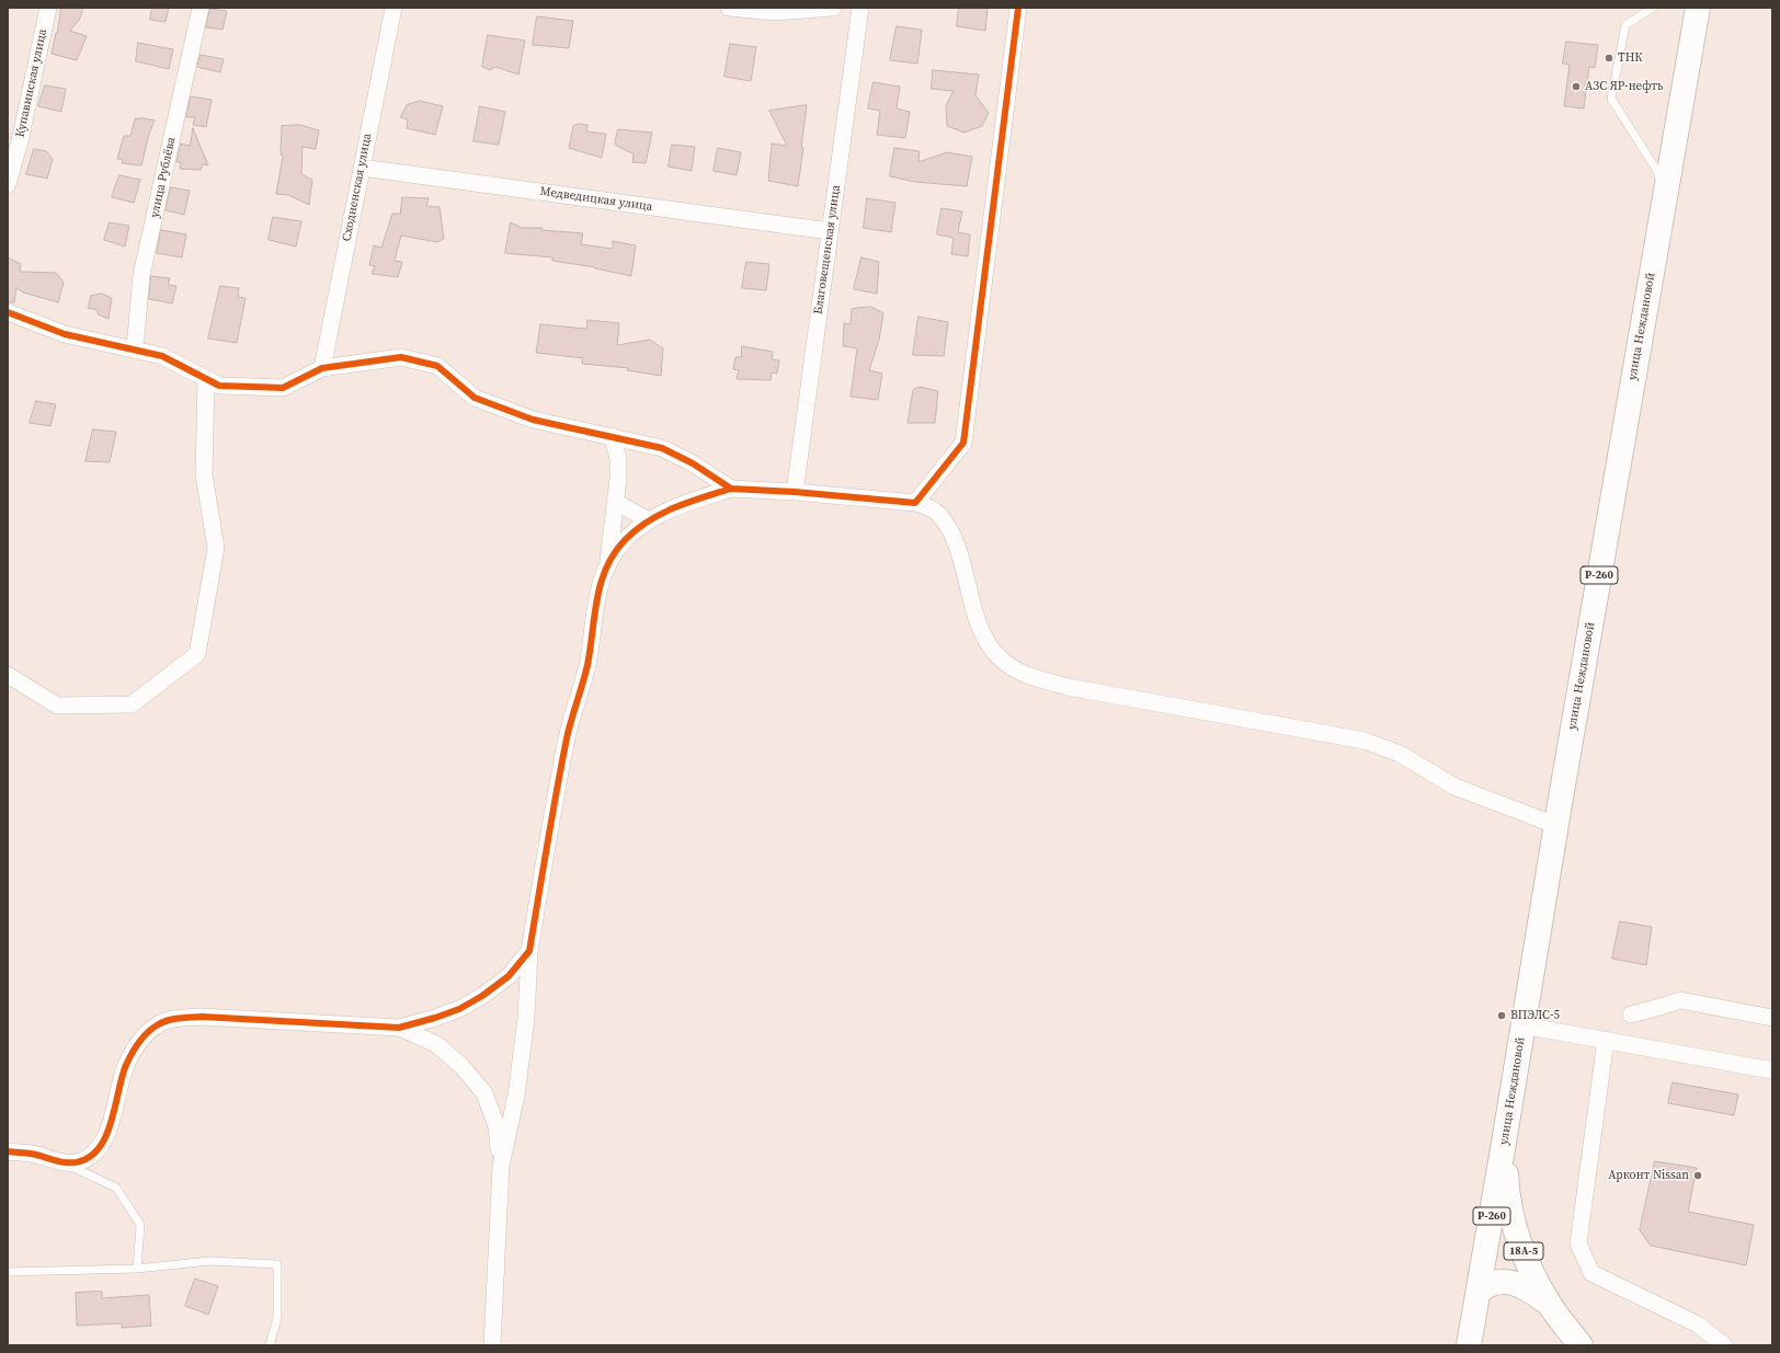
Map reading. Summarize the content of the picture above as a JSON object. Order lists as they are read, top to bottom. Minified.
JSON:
{"streets":{"highway":["улица Неждановой","Р-260","18А-5"],"street":["Купавинская улица","улица Рублёва","Сходненская улица","Медведицкая улица","Благовещенская улица"]},"crossings":[["Сходненская улица","Медведицкая улица"],["Медведицкая улица","Благовещенская улица"],["улица Неждановой","18А-5"]],"places":["ТНК","АЗС ЯР-нефть","ВПЭЛС-5","Арконт Nissan"]}
